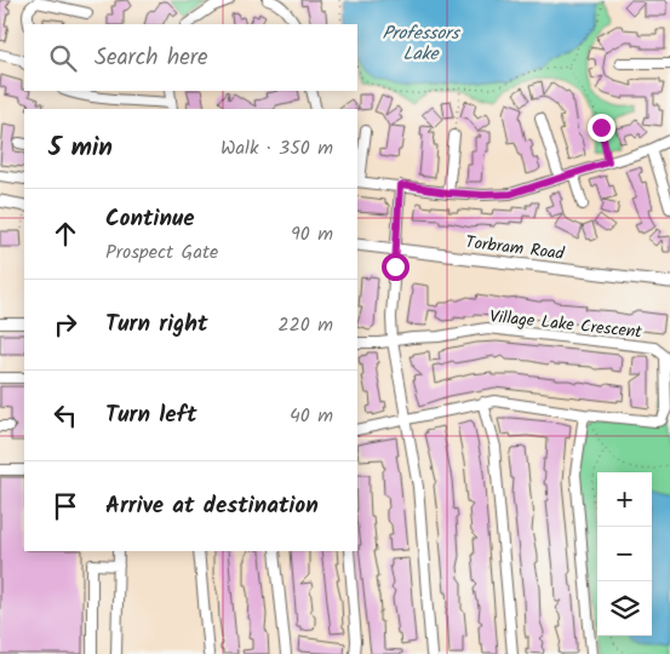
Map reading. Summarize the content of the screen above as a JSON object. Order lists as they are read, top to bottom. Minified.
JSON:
{"streets":{"main road":["Torbram Road"],"street":["Village Lake Crescent"]},"water":["Professors Lake"],"page":{"search":"Search here","heading":["5 min","Walk · 350 m"],"list":[["Continue","Prospect Gate","90 m"],["Turn right","220 m"],["Turn left","40 m"],"Arrive at destination"],"map_buttons":["+","−"]}}
